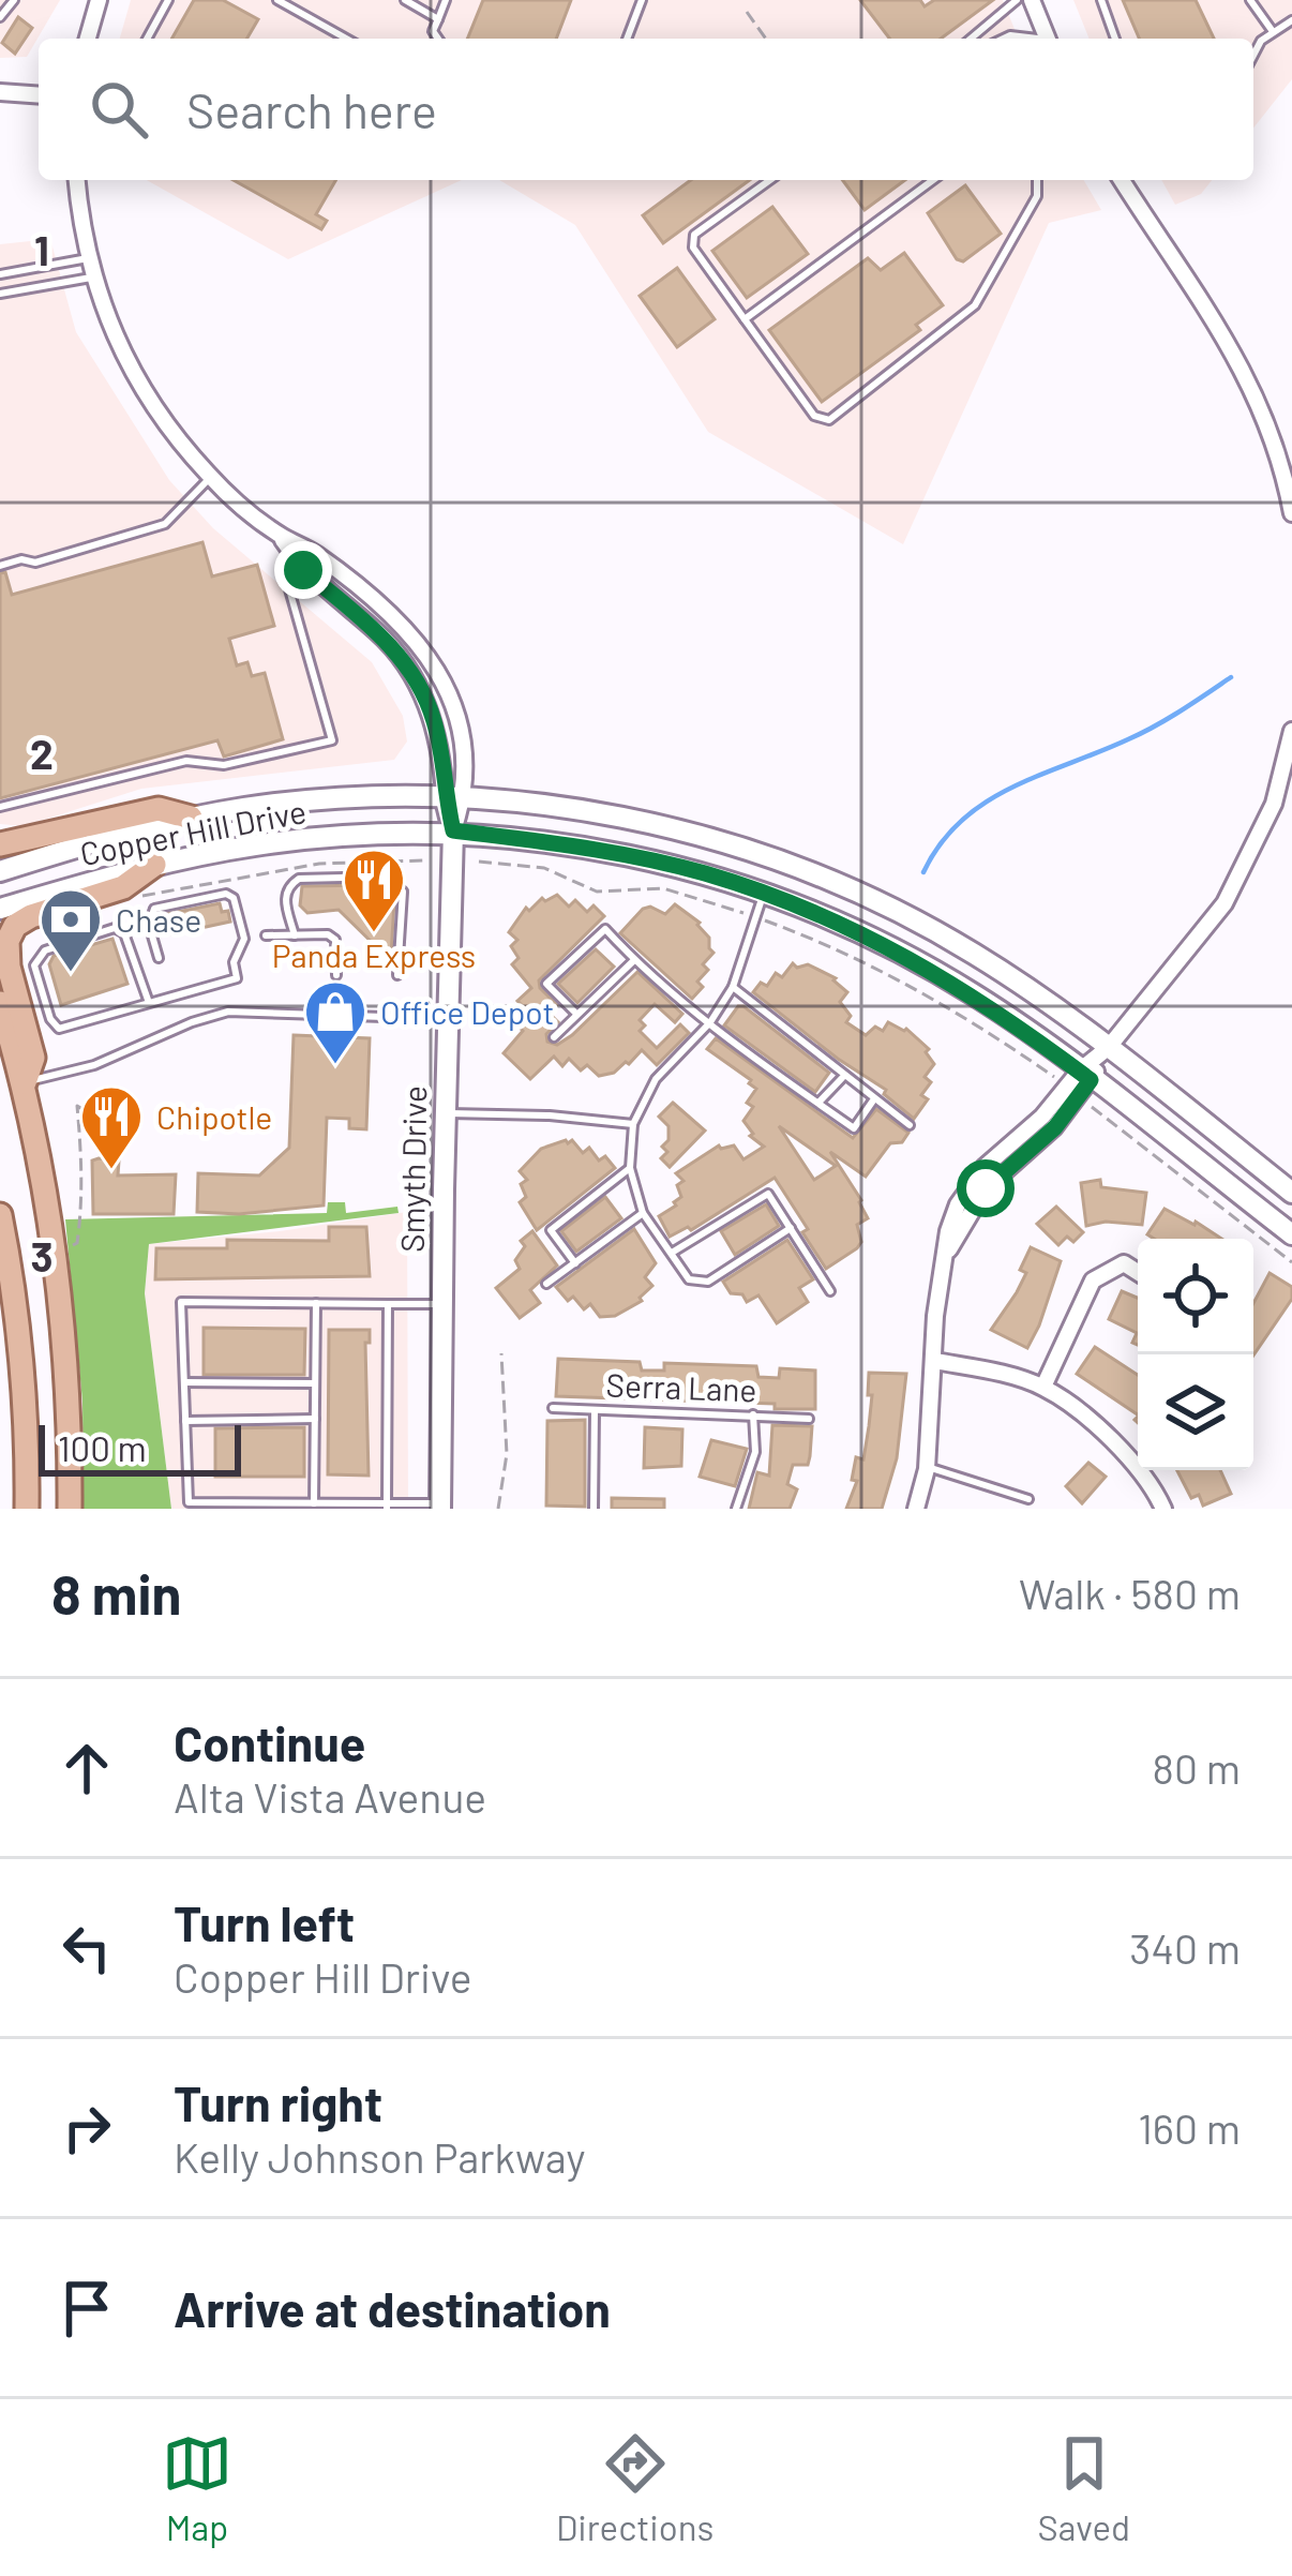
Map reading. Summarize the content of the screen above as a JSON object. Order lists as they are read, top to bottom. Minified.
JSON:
{"streets":{"main road":["Copper Hill Drive","Smyth Drive"],"lane":["Serra Lane"]},"crossings":[["Copper Hill Drive","Smyth Drive"]],"places":{"restaurant":["Panda Express","Chipotle"],"bank":["Chase"],"shop":["Office Depot"]},"scale_bar":"100 m","page":{"search":"Search here","scale":"100 m","heading":["8 min","Walk · 580 m"],"list":[["Continue","Alta Vista Avenue","80 m"],["Turn left","Copper Hill Drive","340 m"],["Turn right","Kelly Johnson Parkway","160 m"],"Arrive at destination"],"nav":["Map","Directions","Saved"]},"grid":{"rows":["1","2","3"]}}
